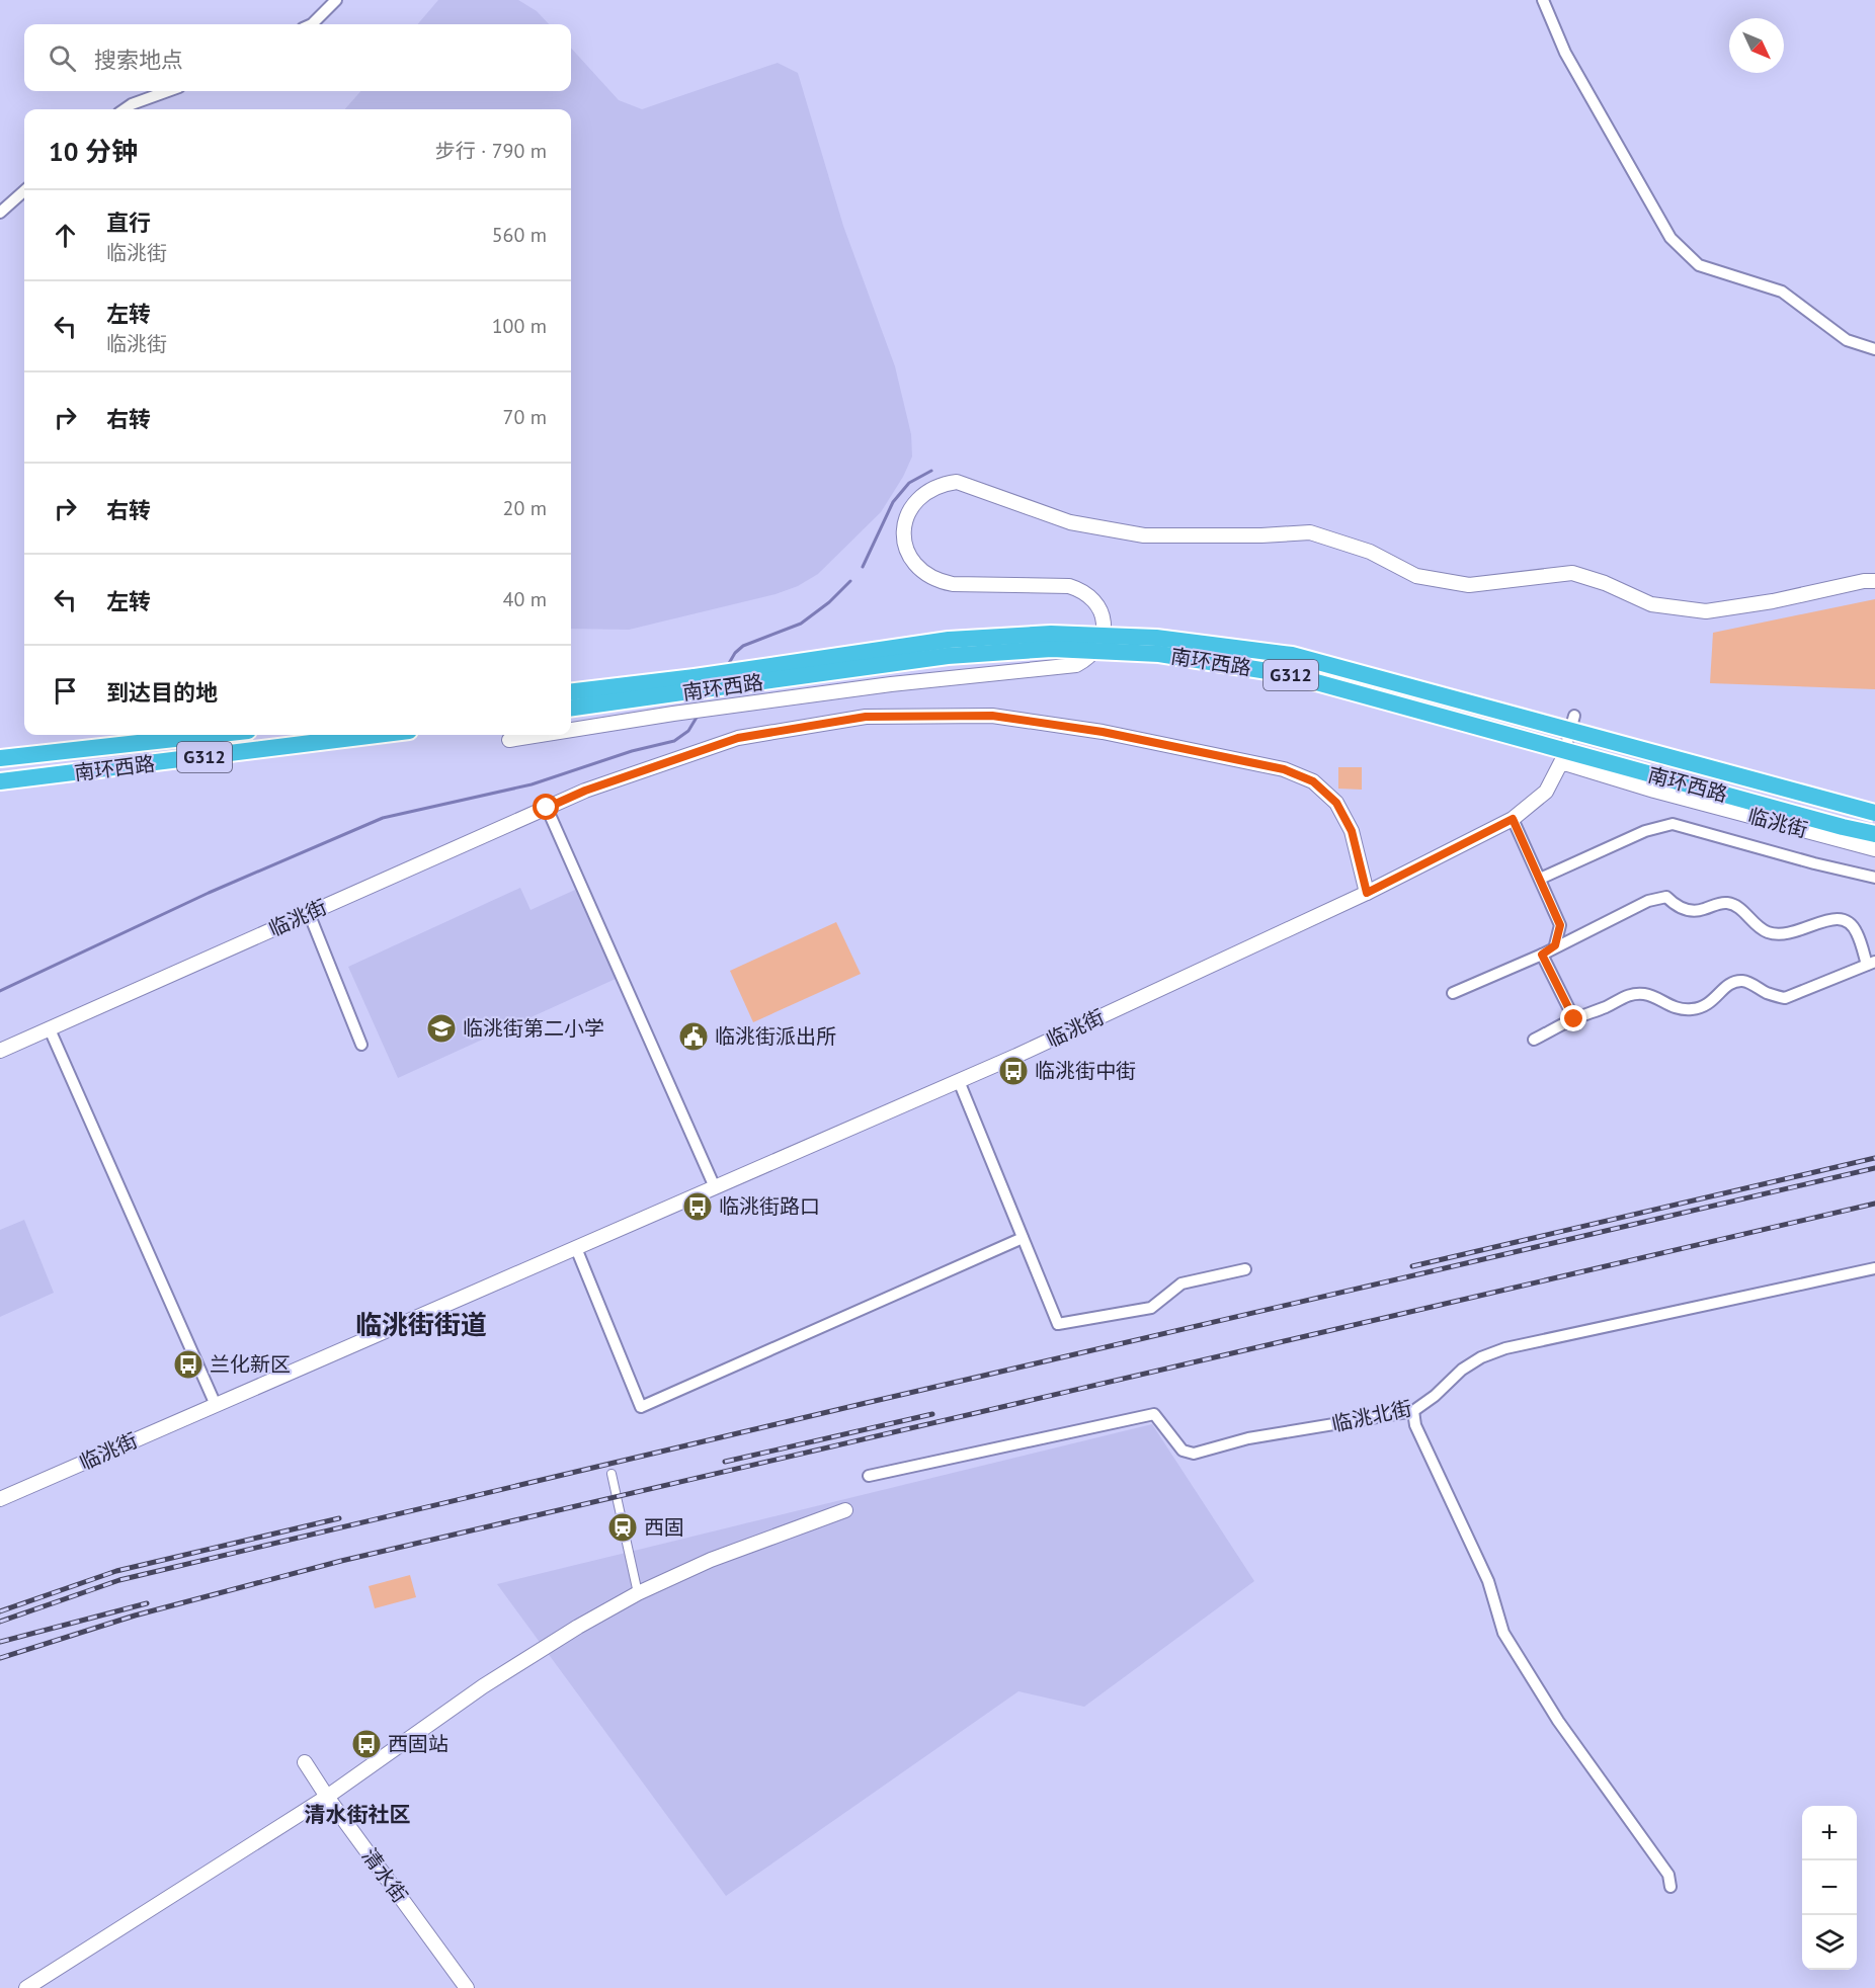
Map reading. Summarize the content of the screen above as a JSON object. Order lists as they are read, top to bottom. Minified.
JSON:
{"streets":{"highway":["南环西路","G312"],"street":["临洮街","临洮北街","清水街"]},"districts":["临洮街街道","清水街社区"],"places":{"school or university":["临洮街第二小学"],"public building":["临洮街派出所"],"bus stop":["临洮街中街","临洮街路口","兰化新区","西固站"],"station":["西固"]},"north":"bottom right","page":{"search":"搜索地点","heading":["10 分钟","步行 · 790 m"],"list":[["直行","临洮街","560 m"],["左转","临洮街","100 m"],["右转","70 m"],["右转","20 m"],["左转","40 m"],"到达目的地"],"map_buttons":["+","−"]}}
